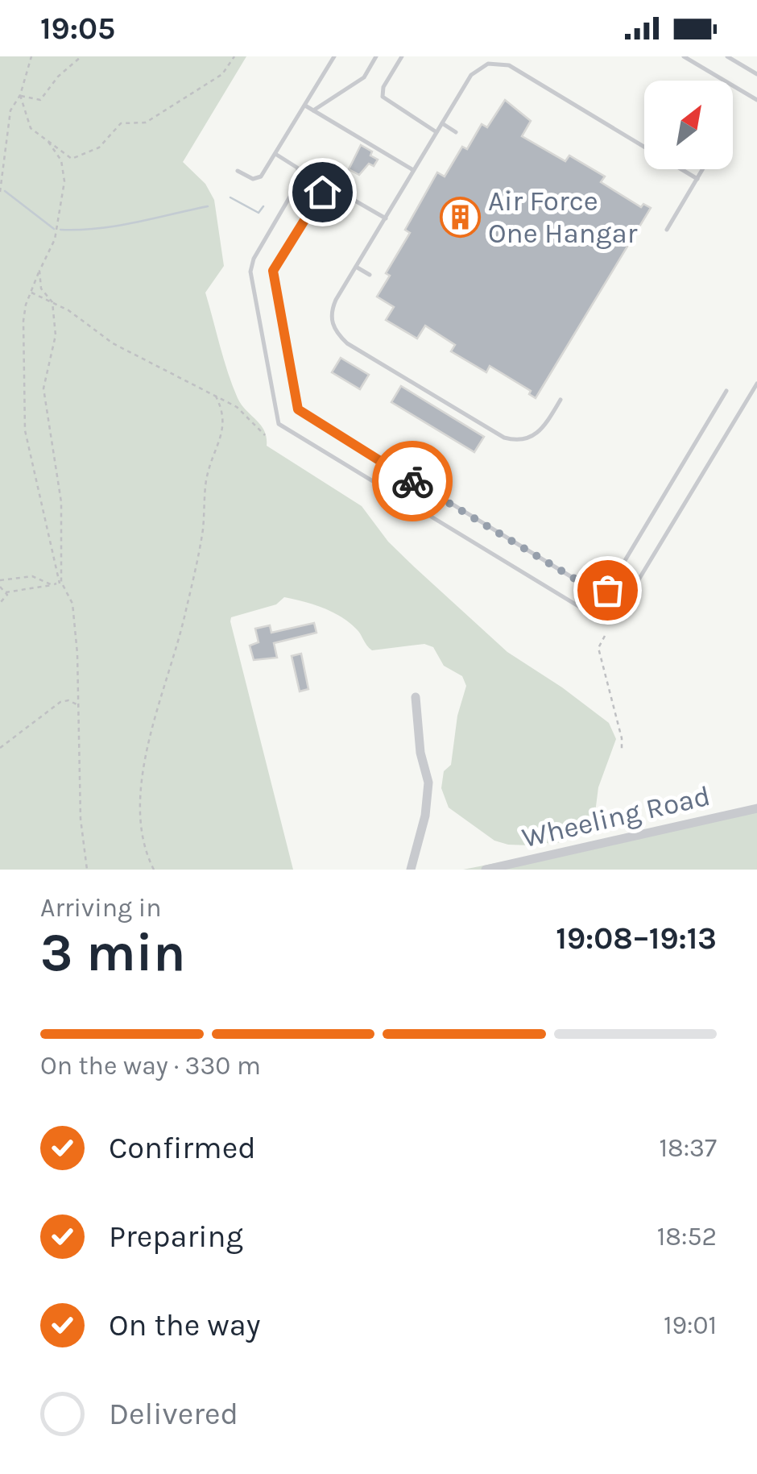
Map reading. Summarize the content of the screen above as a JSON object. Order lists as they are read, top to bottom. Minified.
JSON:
{"streets":{"street":["Wheeling Road"]},"places":{"building":["Air Force One Hangar"]},"north":"top right","page":{"status":"19:05","heading":["3 min","Arriving in","19:08–19:13"],"bar":"On the way · 330 m","list":[["Confirmed","18:37"],["Preparing","18:52"],["On the way","19:01"],"Delivered"]}}
